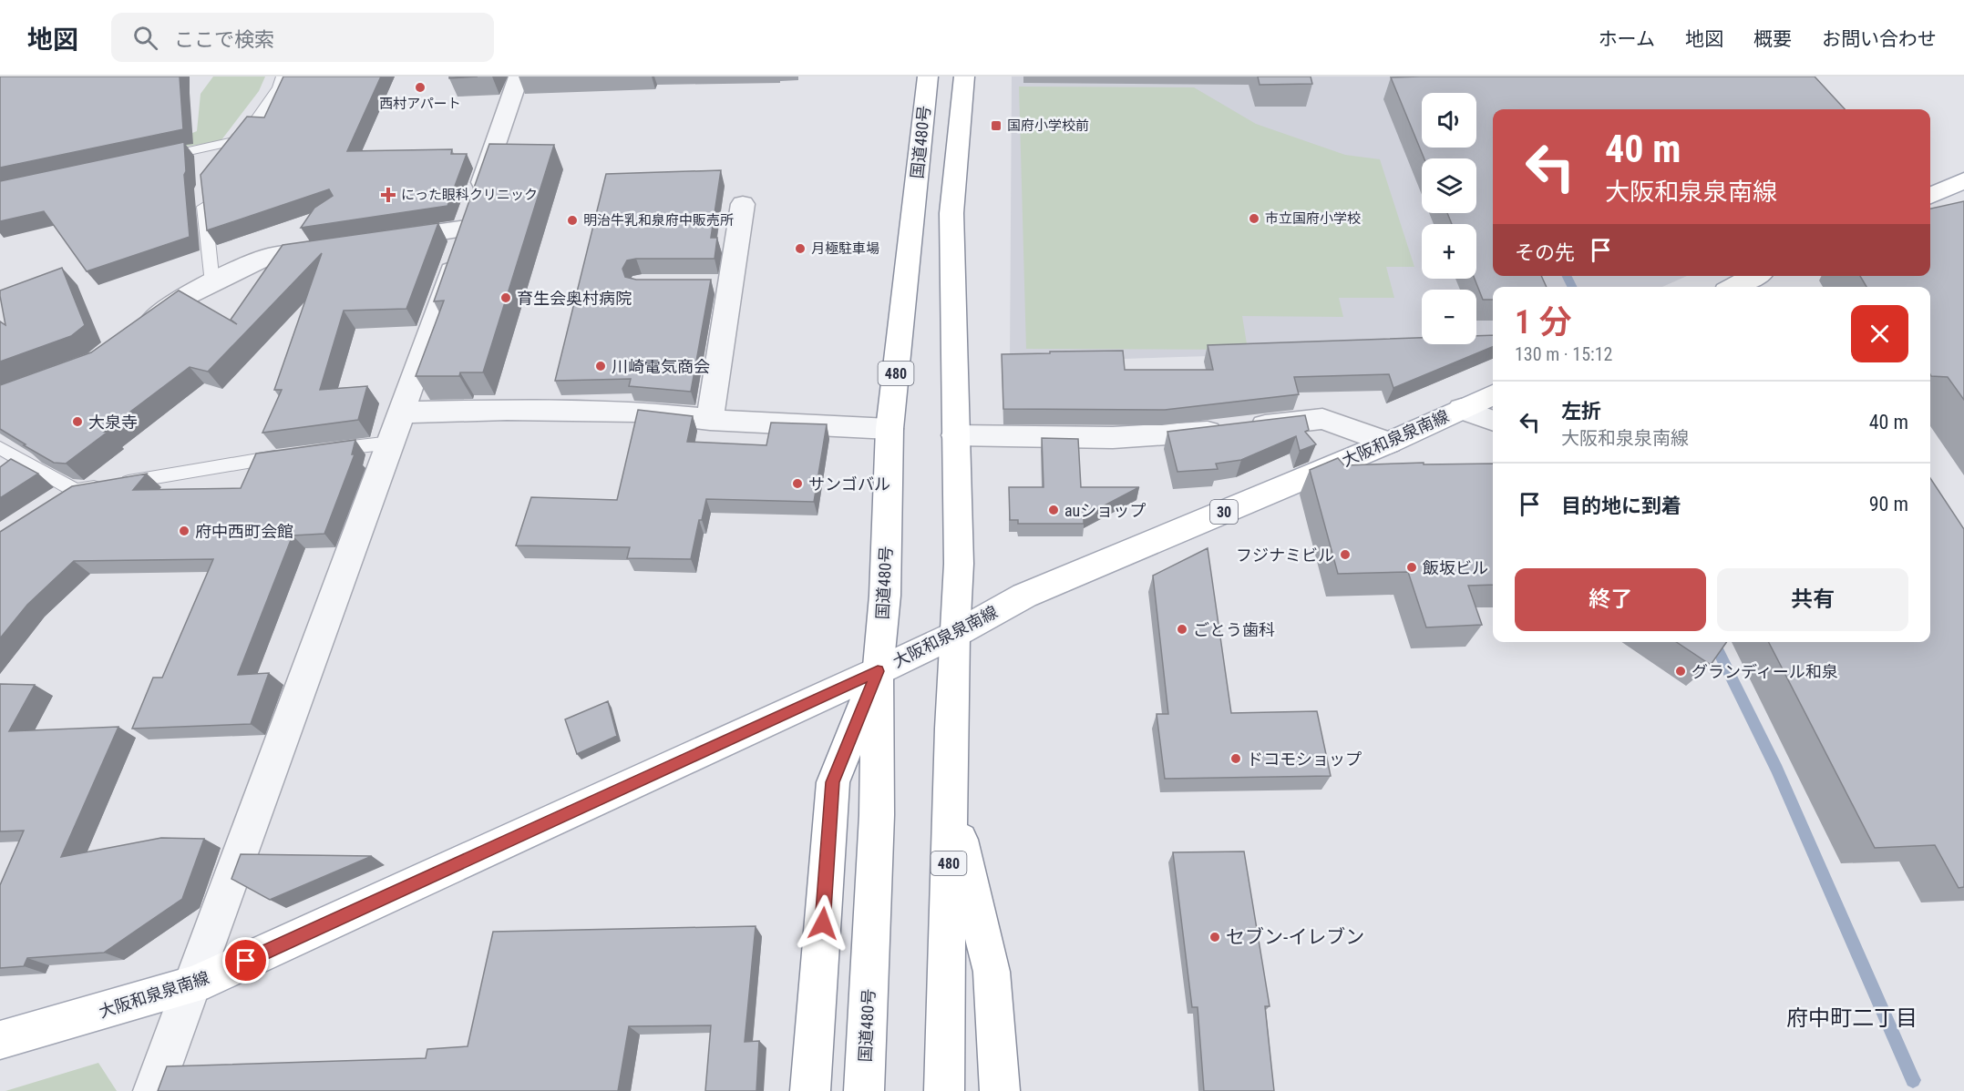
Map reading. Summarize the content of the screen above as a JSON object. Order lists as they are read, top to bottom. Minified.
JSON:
{"streets":{"main road":["国道480号","480","大阪和泉泉南線","30"]},"crossings":[["国道480号","480"],["国道480号","大阪和泉泉南線"],["480","大阪和泉泉南線"]],"districts":["府中町二丁目"],"places":{"other":["西村アパート","市立国府小学校","明治牛乳和泉府中販売所","月極駐車場","育生会奥村病院","川崎電気商会","大泉寺","サンゴバル","auショップ","府中西町会館","フジナミビル","飯坂ビル","ごとう歯科","グランディール和泉","ドコモショップ","セブン-イレブン"],"transit":["国府小学校前"],"health":["にった眼科クリニック"]},"page":{"header":"地図","search":"ここで検索","nav":["ホーム","地図","概要","お問い合わせ"],"map_buttons":["+","−"],"turn":["40 m","大阪和泉泉南線"],"then":"その先","heading":["1 分","130 m · 15:12"],"list":[{"name":"左折","note":"大阪和泉泉南線","value":"40 m"},{"name":"目的地に到着","value":"90 m"}],"buttons":["終了","共有"]}}
